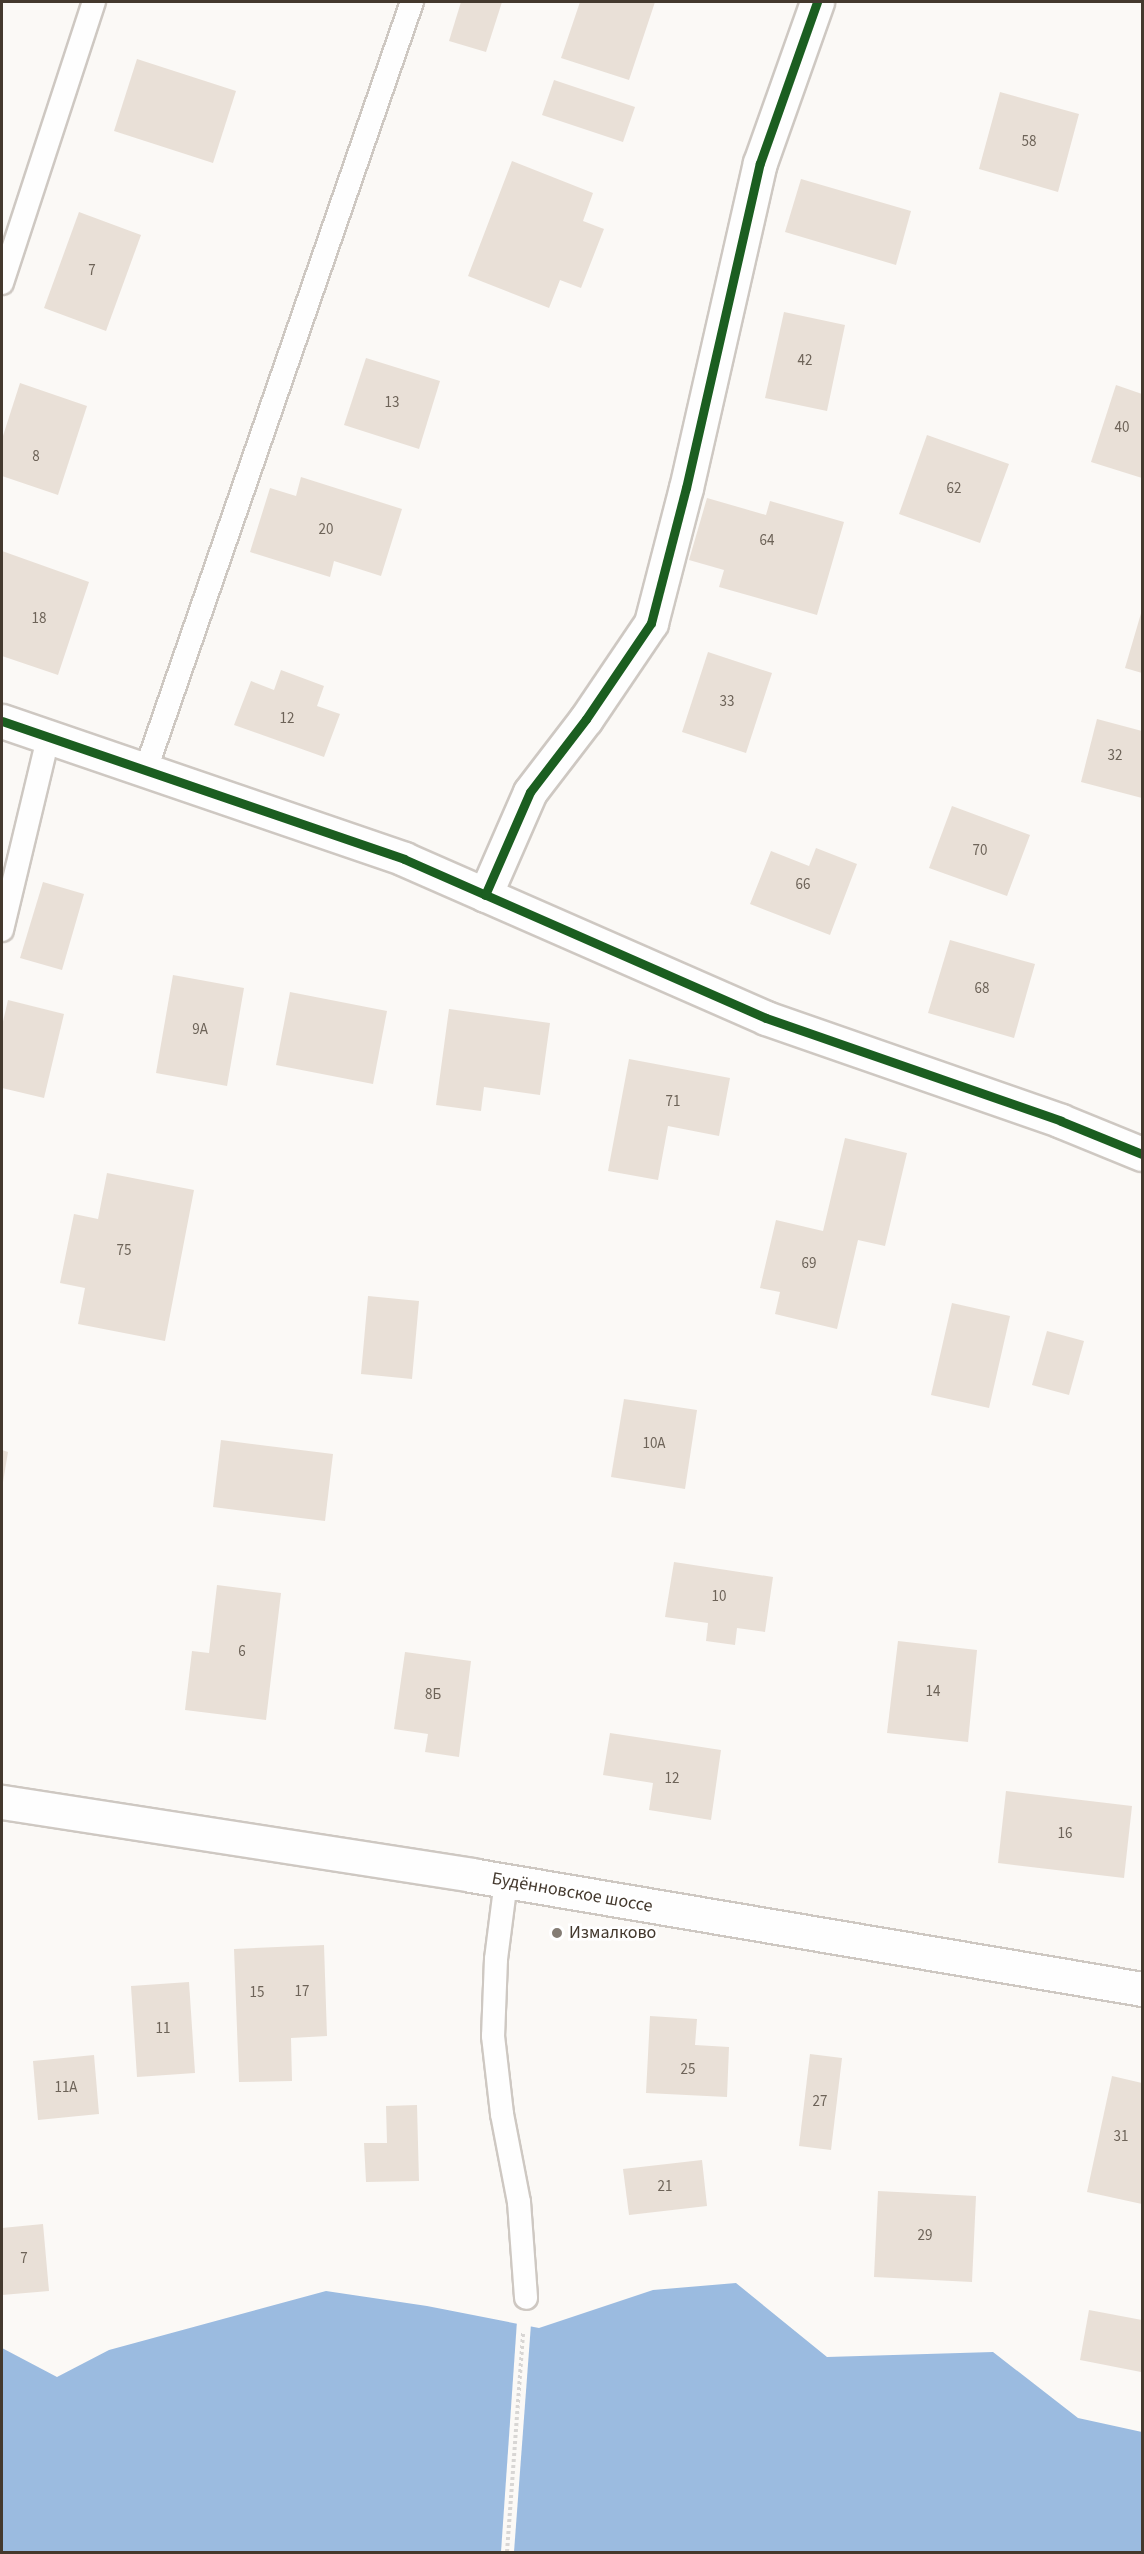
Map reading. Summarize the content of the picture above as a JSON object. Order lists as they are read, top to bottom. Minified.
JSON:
{"streets":{"street":["Будённовское шоссе"]},"places":["Измалково"],"house_numbers":["58","7","42","13","40","8","62","20","64","18","33","12","32","70","66","68","9А","71","75","69","10А","10","6","14","8Б","12","16","17","15","11","25","11А","27","31","21","29","7"]}
